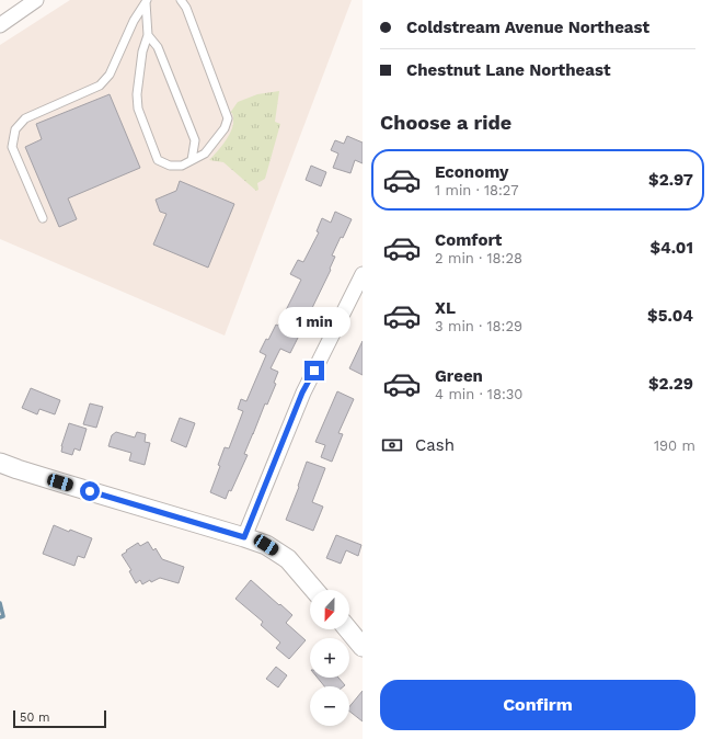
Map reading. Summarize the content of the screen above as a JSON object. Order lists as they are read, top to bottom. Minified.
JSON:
{"scale_bar":"50 m","north":"bottom","page":{"banner":["Coldstream Avenue Northeast","Chestnut Lane Northeast"],"heading":"Choose a ride","list":[{"name":"Economy","note":"1 min · 18:27","value":"$2.97"},{"name":"Comfort","note":"2 min · 18:28","value":"$4.01"},{"name":"XL","note":"3 min · 18:29","value":"$5.04"},{"name":"Green","note":"4 min · 18:30","value":"$2.29"}],"bubble":"1 min","pay":["Cash","190 m"],"map_buttons":["+","−"],"buttons":"Confirm","scale":"50 m"}}
